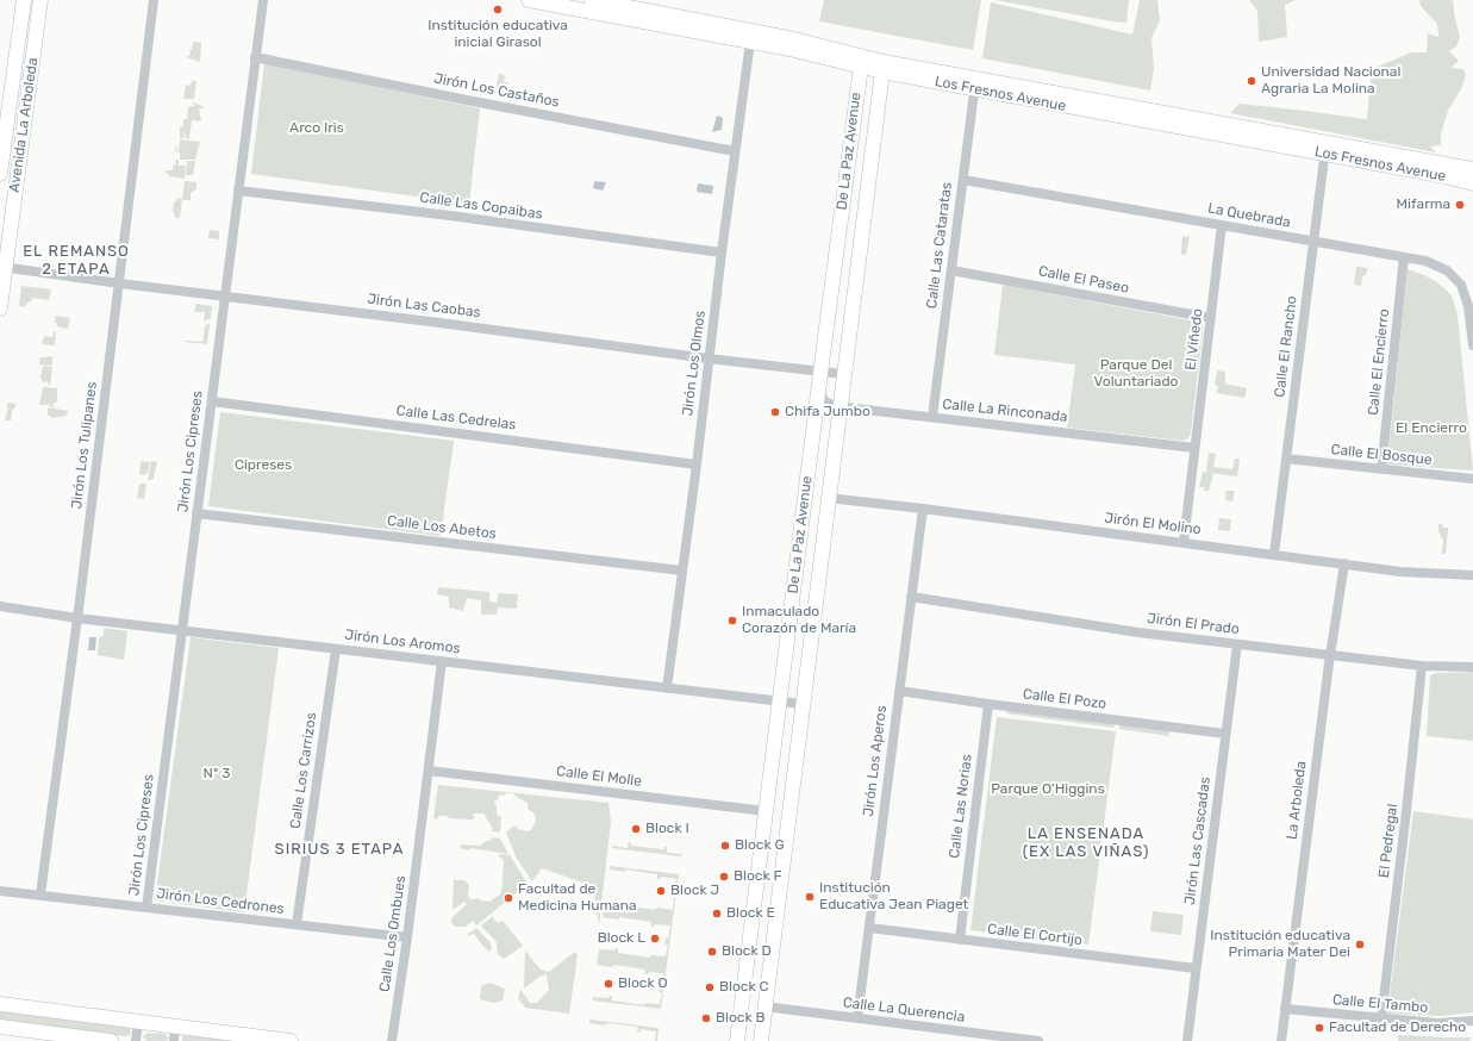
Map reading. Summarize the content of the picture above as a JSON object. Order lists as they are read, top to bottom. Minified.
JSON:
{"streets":{"street":["Jirón Los Castaños","Los Fresnos Avenue","Avenida La Arboleda","De La Paz Avenue","Calle Las Copaibas","La Quebrada","Calle Las Cataratas","Calle El Paseo","Jirón Las Caobas","El Viñedo","Calle El Rancho","Calle El Encierro","Jirón Los Olmos","Calle La Rinconada","Calle Las Cedrelas","Jirón Los Tulipanes","Jirón Los Cipreses","Calle El Bosque","Jirón El Molino","Calle Los Abetos","Jirón El Prado","Jirón Los Aromos","Calle El Pozo","Jirón Los Aperos","Calle Los Carrizos","Calle El Molle","La Arboleda","Calle Las Norias","Jirón Las Cascadas","El Pedregal","Jirón Los Cedrones","Calle Los Ombues","Calle El Cortijo","Calle El Tambo","Calle La Querencia"]},"crossings":[["Jirón Los Castaños","Jirón Los Olmos"],["Jirón Los Castaños","Jirón Los Cipreses"],["Los Fresnos Avenue","De La Paz Avenue"],["Los Fresnos Avenue","Calle Las Cataratas"],["Los Fresnos Avenue","Calle El Rancho"],["Los Fresnos Avenue","Jirón Los Olmos"],["Avenida La Arboleda","Jirón Las Caobas"],["De La Paz Avenue","Jirón Las Caobas"],["De La Paz Avenue","Calle La Rinconada"],["De La Paz Avenue","Jirón El Molino"],["De La Paz Avenue","Jirón Los Aromos"],["De La Paz Avenue","Calle El Molle"],["De La Paz Avenue","Calle La Querencia"],["Calle Las Copaibas","Jirón Los Olmos"],["Calle Las Copaibas","Jirón Los Cipreses"],["La Quebrada","Calle Las Cataratas"],["La Quebrada","El Viñedo"],["La Quebrada","Calle El Rancho"],["La Quebrada","Calle El Encierro"],["Calle Las Cataratas","Calle El Paseo"],["Calle Las Cataratas","Calle La Rinconada"],["Calle El Paseo","El Viñedo"],["Jirón Las Caobas","Jirón Los Olmos"],["Jirón Las Caobas","Jirón Los Tulipanes"],["Jirón Las Caobas","Jirón Los Cipreses"],["El Viñedo","Calle La Rinconada"],["El Viñedo","Jirón El Molino"],["Calle El Rancho","Calle El Bosque"],["Calle El Rancho","Jirón El Molino"],["Calle El Encierro","Calle El Bosque"],["Jirón Los Olmos","Calle Las Cedrelas"],["Jirón Los Olmos","Calle Los Abetos"],["Jirón Los Olmos","Jirón Los Aromos"],["Calle Las Cedrelas","Jirón Los Cipreses"],["Jirón Los Tulipanes","Jirón Los Aromos"],["Jirón Los Tulipanes","Jirón Los Cedrones"],["Jirón Los Cipreses","Calle Los Abetos"],["Jirón Los Cipreses","Jirón Los Aromos"],["Jirón Los Cipreses","Jirón Los Cedrones"],["Jirón El Molino","Jirón Los Aperos"],["Jirón El Molino","La Arboleda"],["Jirón El Prado","Jirón Los Aperos"],["Jirón El Prado","La Arboleda"],["Jirón El Prado","Jirón Las Cascadas"],["Jirón El Prado","El Pedregal"],["Jirón Los Aromos","Calle Los Carrizos"],["Jirón Los Aromos","Calle Los Ombues"],["Calle El Pozo","Jirón Los Aperos"],["Calle El Pozo","Calle Las Norias"],["Calle El Pozo","Jirón Las Cascadas"],["Jirón Los Aperos","Calle El Cortijo"],["Jirón Los Aperos","Calle La Querencia"],["Calle Los Carrizos","Jirón Los Cedrones"],["Calle El Molle","Calle Los Ombues"],["La Arboleda","Calle El Tambo"],["Calle Las Norias","Calle El Cortijo"],["Jirón Las Cascadas","Calle El Cortijo"],["El Pedregal","Calle El Tambo"],["Jirón Los Cedrones","Calle Los Ombues"]],"districts":["EL REMANSO 2 ETAPA","LA ENSENADA (EX LAS VIÑAS)","SIRIUS 3 ETAPA"],"parks":["Arco Iris","Parque Del Voluntariado","El Encierro","Cipreses","Nº 3","Parque O'Higgins"],"places":["Institución educativa inicial Girasol","Universidad Nacional Agraria La Molina","Mifarma","Chifa Jumbo","Inmaculado Corazón de María","Block I","Block G","Block F","Block J","Institución Educativa Jean Piaget","Facultad de Medicina Humana","Block E","Block L","Institución educativa Primaria Mater Dei","Block D","Block O","Block C","Block B","Facultad de Derecho"]}
